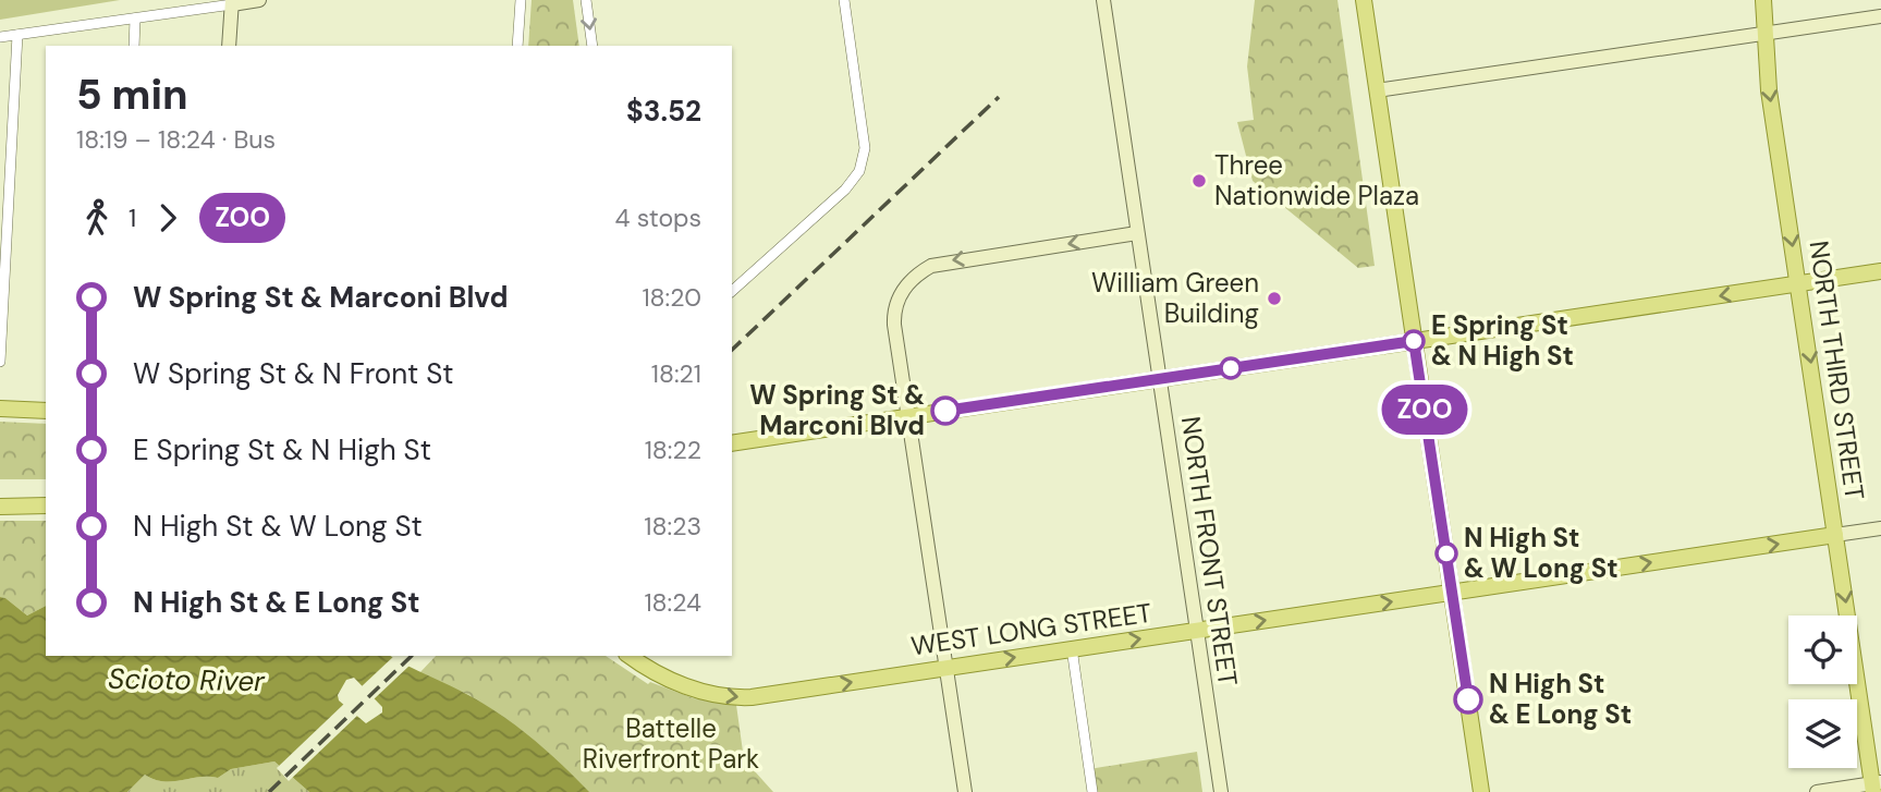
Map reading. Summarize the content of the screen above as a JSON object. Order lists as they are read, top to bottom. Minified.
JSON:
{"streets":{"main road":["NORTH THIRD STREET","WEST LONG STREET"],"street":["NORTH FRONT STREET"]},"crossings":[["NORTH THIRD STREET","WEST LONG STREET"],["NORTH FRONT STREET","WEST LONG STREET"]],"one_way":["NORTH THIRD STREET","WEST LONG STREET"],"water":["Scioto River"],"parks":["Battelle Riverfront Park"],"places":["Three Nationwide Plaza","William Green Building","E Spring St & N High St","W Spring St & Marconi Blvd","N High St & W Long St","N High St & E Long St"],"lines":["bus line ZOO"],"page":{"on_map":"ZOO","heading":["5 min","18:19 – 18:24 · Bus","$3.52"],"legs":["1","ZOO","4 stops"],"list":[{"name":"W Spring St & Marconi Blvd","value":"18:20"},{"name":"W Spring St & N Front St","value":"18:21"},{"name":"E Spring St & N High St","value":"18:22"},{"name":"N High St & W Long St","value":"18:23"},{"name":"N High St & E Long St","value":"18:24"}]}}
